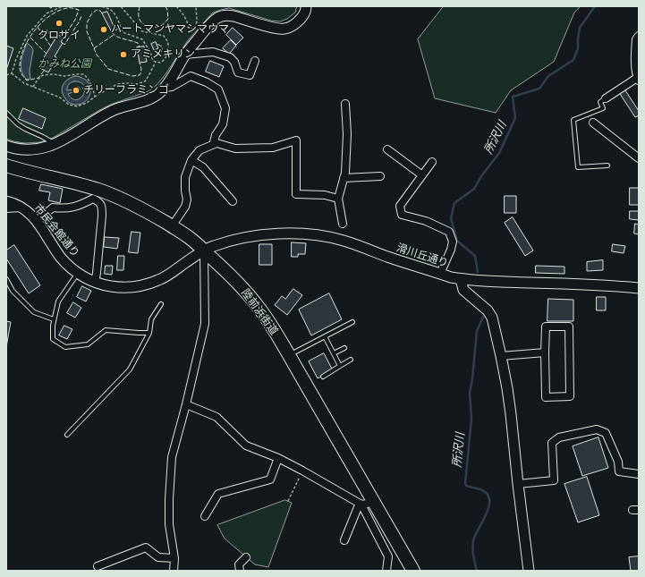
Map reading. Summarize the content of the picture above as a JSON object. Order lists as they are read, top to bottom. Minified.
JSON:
{"streets":{"highway":["陸前浜街道"],"street":["市民会館通り","滑川丘通り"]},"crossings":[["市民会館通り","滑川丘通り"],["市民会館通り","陸前浜街道"],["滑川丘通り","陸前浜街道"]],"water":["所沢川"],"parks":["かみね公園"],"places":["クロサイ","ハートマンヤマシマウマ","アミメキリン","チリーフラミンゴ"]}
